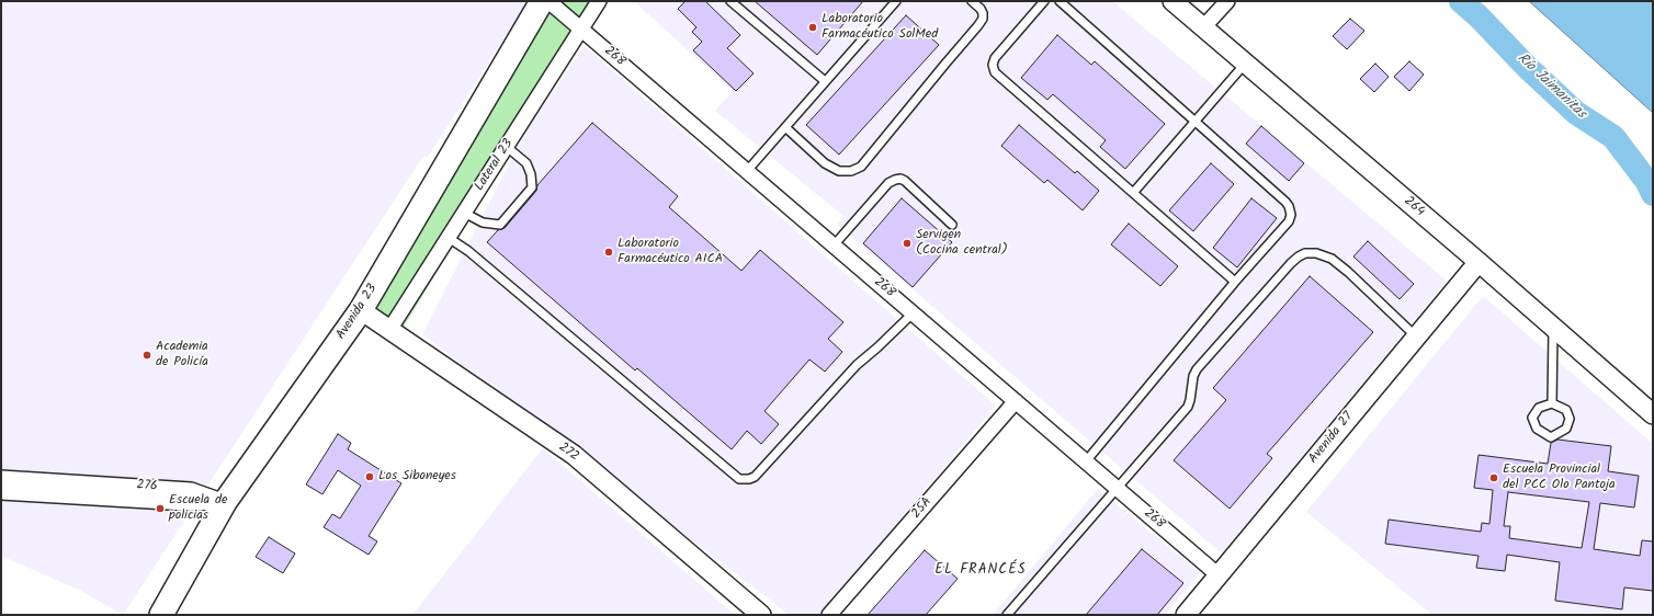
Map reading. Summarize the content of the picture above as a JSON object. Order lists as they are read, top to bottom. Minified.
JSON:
{"streets":{"main road":["Avenida 23"],"street":["268","Lateral 23","264","Avenida 27","272","276","25A"]},"crossings":[["268","Lateral 23"],["268","Avenida 27"],["268","25A"],["Lateral 23","272"],["264","Avenida 27"],["Avenida 23","272"],["Avenida 23","276"]],"districts":["EL FRANCÉS"],"water":["Río Jaimanitas"],"places":["Laboratorio Farmacéutico SolMed","Servigen (Cocina central)","Laboratorio Farmacéutico AICA","Academia de Policía","Los Siboneyes","Escuela Provincial del PCC Olo Pantoja","Escuela de policias"]}
